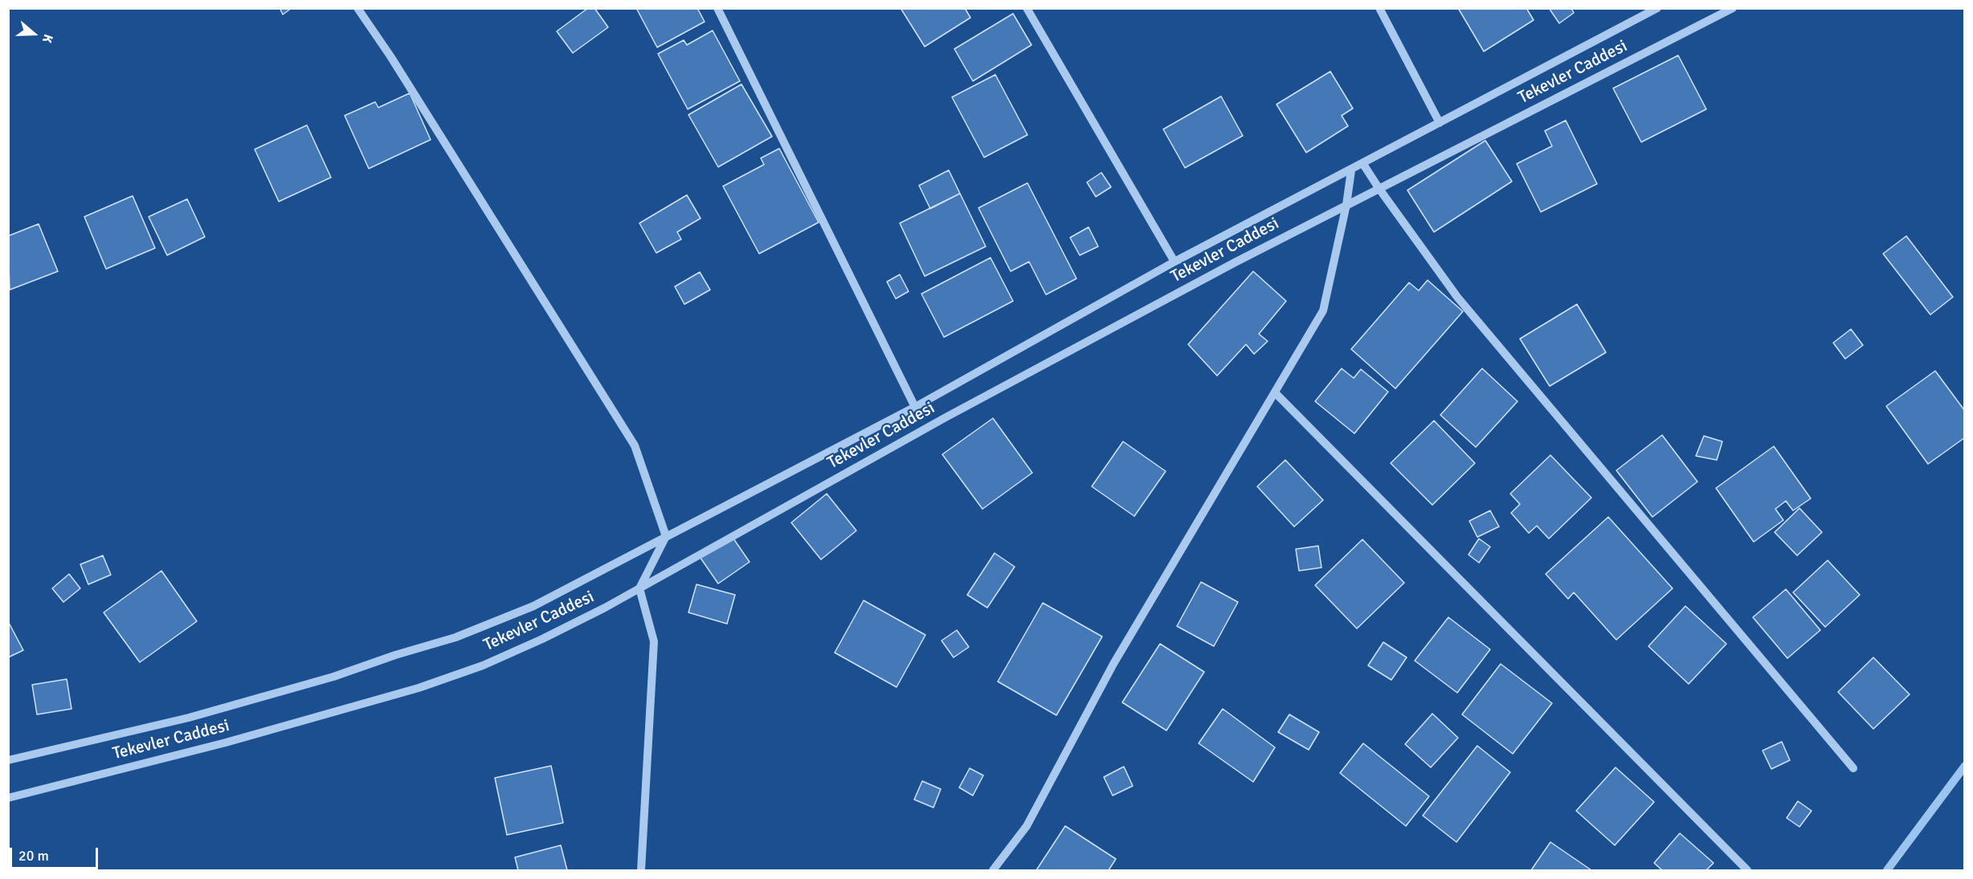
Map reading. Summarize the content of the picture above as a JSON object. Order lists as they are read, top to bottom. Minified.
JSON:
{"streets":{"street":["Tekevler Caddesi"]},"scale_bar":"20 m","north":"right"}
